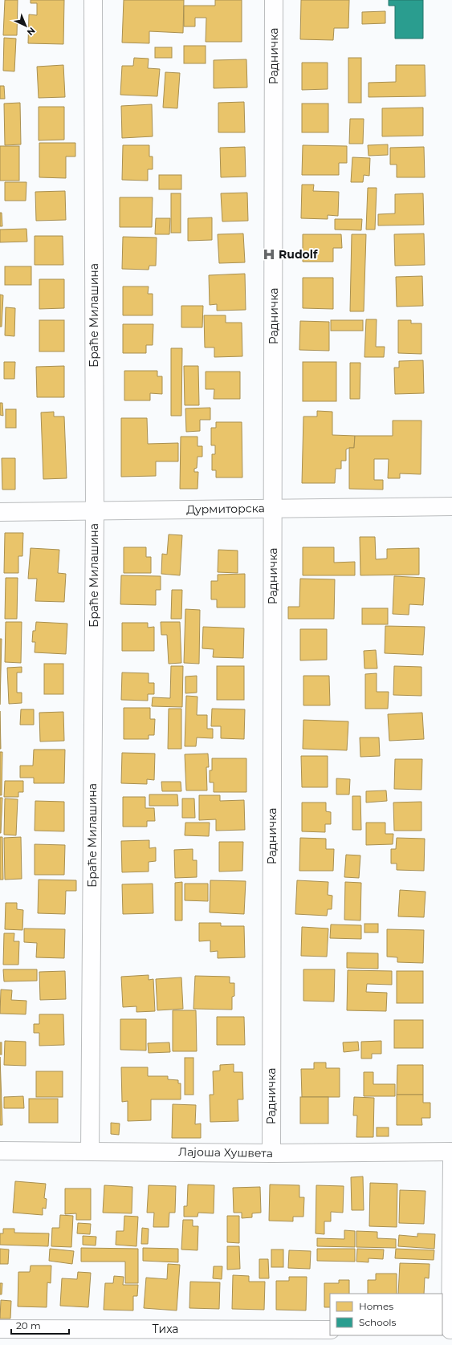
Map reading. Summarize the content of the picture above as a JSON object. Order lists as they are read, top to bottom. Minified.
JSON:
{"streets":{"street":["Радничка","Браће Милашина","Дурмиторска","Лајоша Хушвета","Тиха"]},"crossings":[["Радничка","Дурмиторска"],["Радничка","Лајоша Хушвета"],["Браће Милашина","Дурмиторска"],["Браће Милашина","Лајоша Хушвета"]],"places":{"hospital":["Rudolf"]},"legend":["Homes","Schools"],"scale_bar":"20 m","north":"bottom right"}
